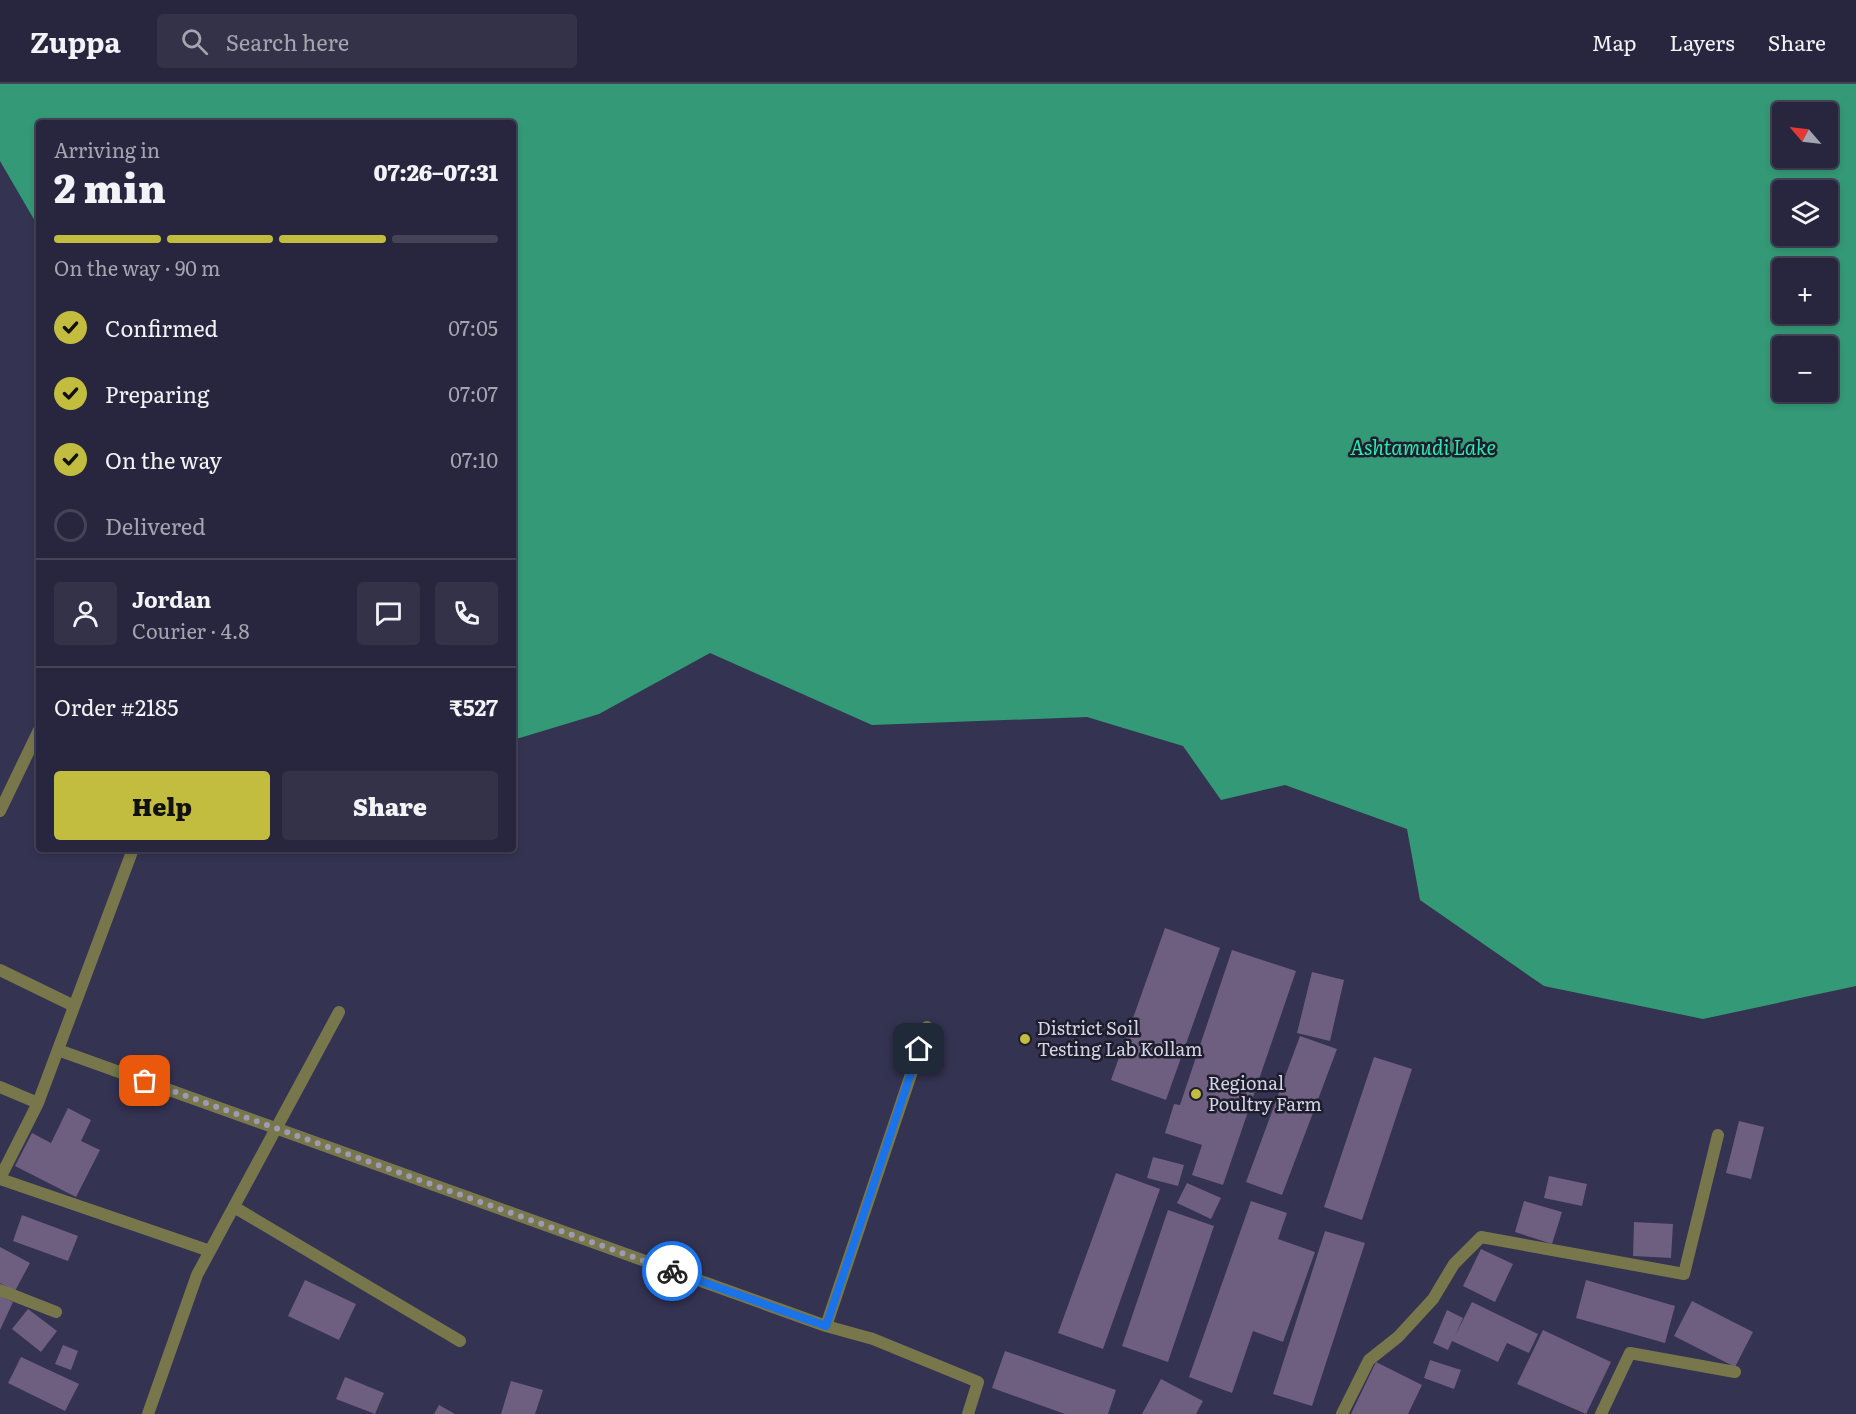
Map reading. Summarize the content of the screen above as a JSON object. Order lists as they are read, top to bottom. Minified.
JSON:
{"water":["Ashtamudi Lake"],"places":["District Soil Testing Lab Kollam","Regional Poultry Farm"],"north":"top left","page":{"header":"Zuppa","search":"Search here","nav":["Map","Layers","Share"],"map_buttons":["+","−"],"heading":["2 min","Arriving in","07:26–07:31"],"panel":["Jordan","Courier · 4.8","Order #2185","₹527"],"bar":"On the way · 90 m","list":[["Confirmed","07:05"],["Preparing","07:07"],["On the way","07:10"],"Delivered"],"buttons":["Help","Share"]}}
